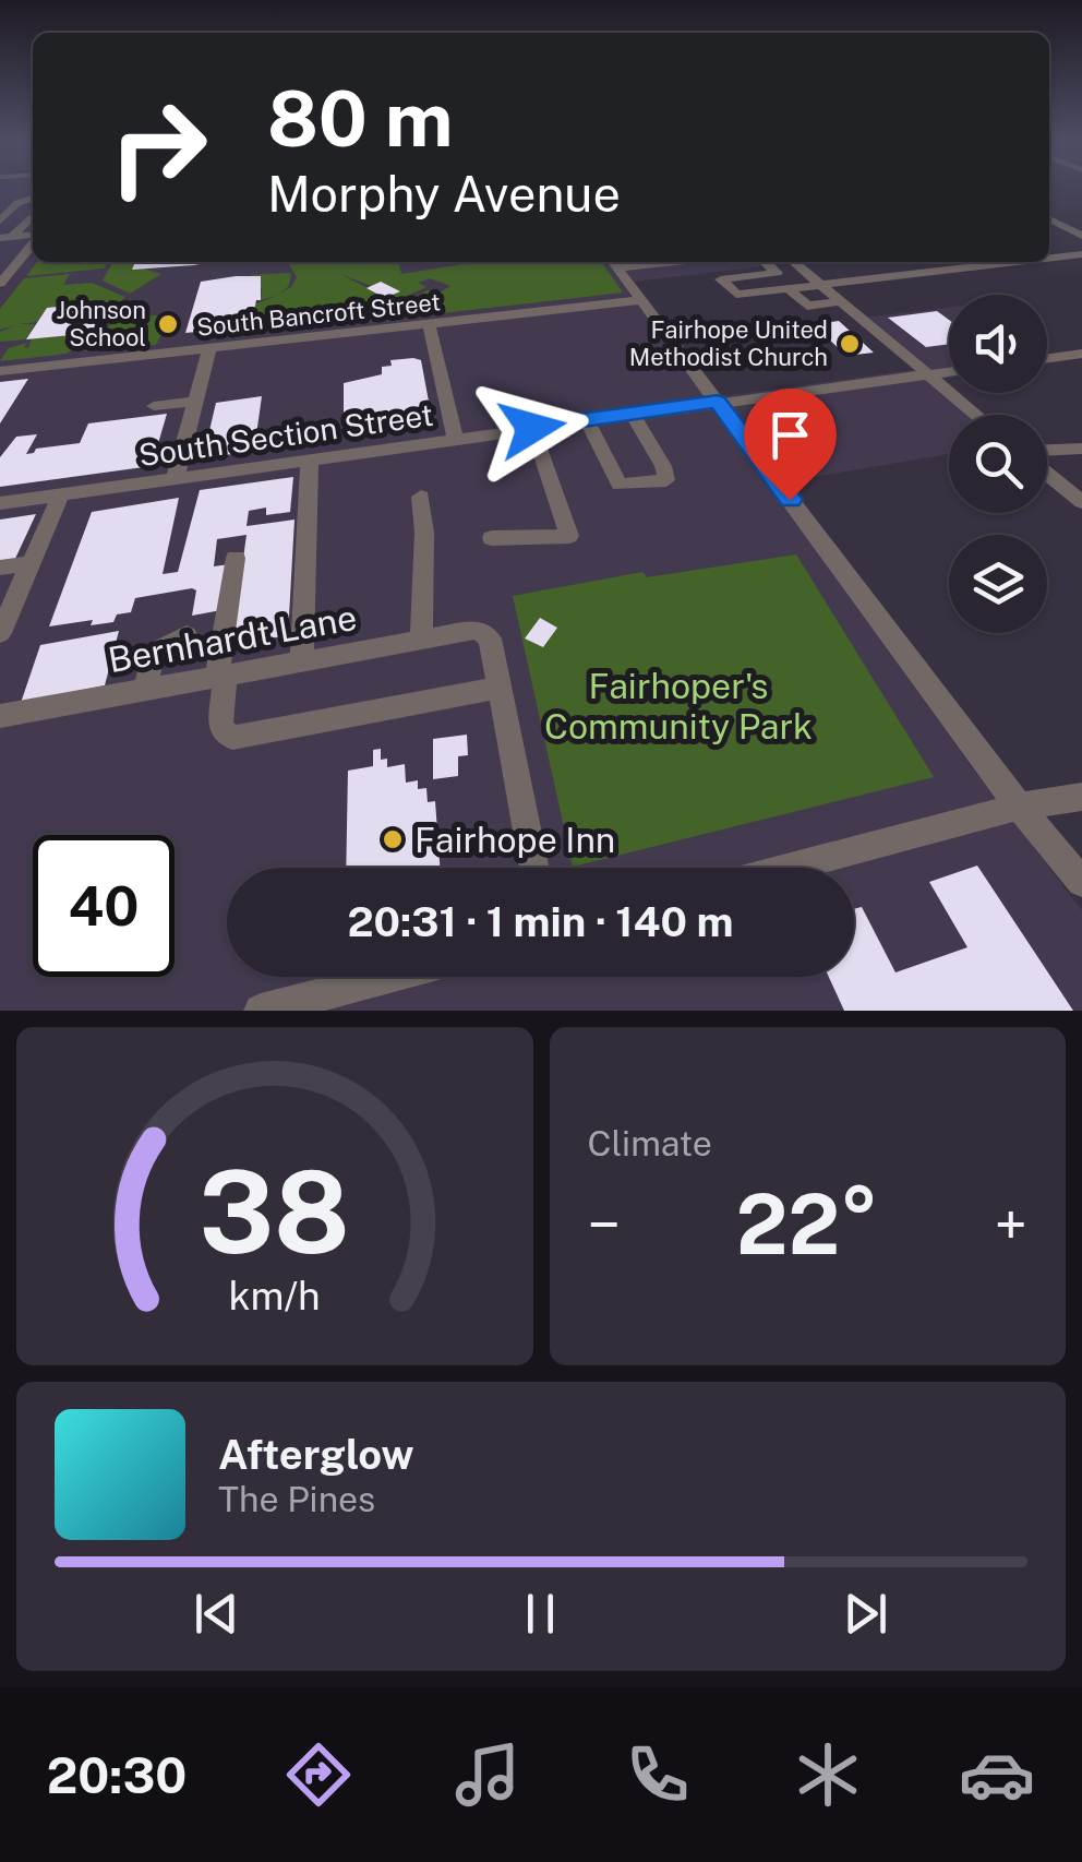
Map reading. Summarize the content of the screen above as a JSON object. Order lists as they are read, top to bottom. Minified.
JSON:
{"streets":{"street":["South Bancroft Street","South Section Street","Bernhardt Lane"]},"parks":["Fairhoper's Community Park"],"places":["Johnson School","Fairhope United Methodist Church","Fairhope Inn"],"page":{"turn":["80 m","Morphy Avenue"],"limit":"40","trip":"20:31 · 1 min · 140 m","tile":"Climate","heat":["−","22°","+"],"song":["Afterglow","The Pines"],"tabs":"20:30","gauge":["38","km/h"]}}
